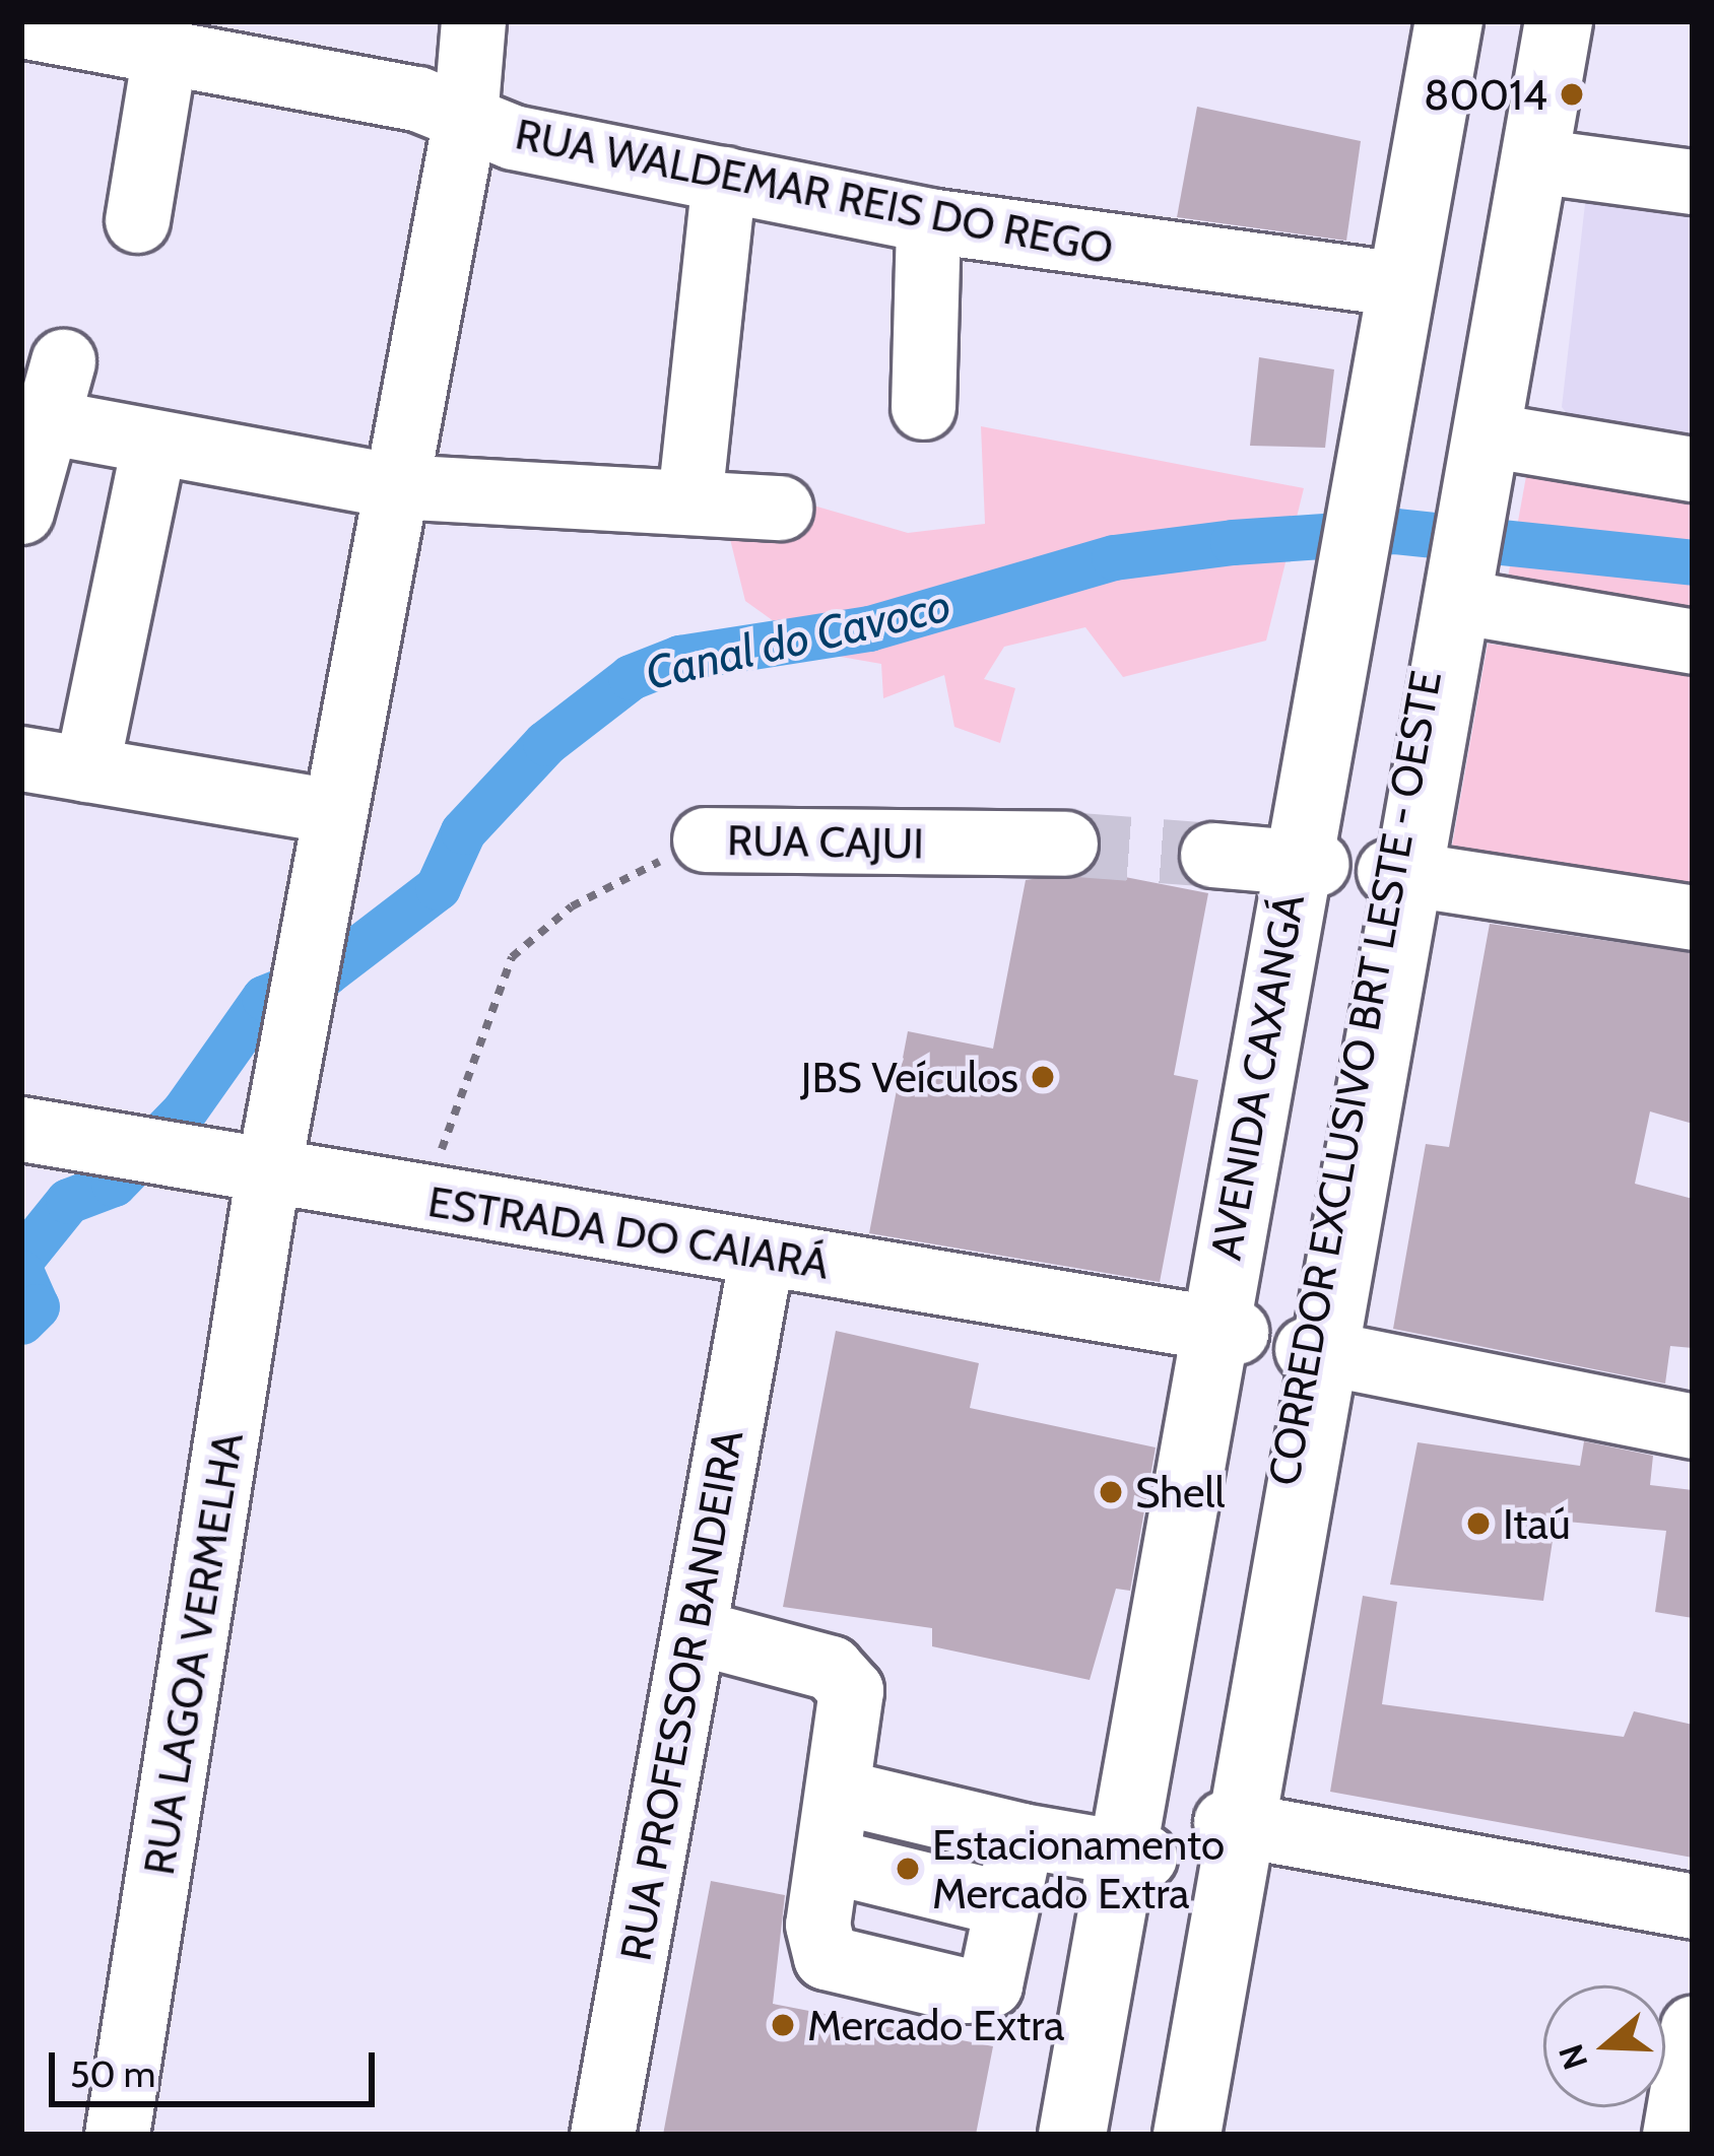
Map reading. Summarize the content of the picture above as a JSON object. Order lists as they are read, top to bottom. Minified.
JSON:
{"streets":{"main road":["AVENIDA CAXANGÁ"],"street":["RUA WALDEMAR REIS DO REGO","RUA CAJUI","ESTRADA DO CAIARÁ","RUA LAGOA VERMELHA","RUA PROFESSOR BANDEIRA"]},"crossings":[["RUA WALDEMAR REIS DO REGO","AVENIDA CAXANGÁ"],["RUA CAJUI","ESTRADA DO CAIARÁ"],["AVENIDA CAXANGÁ","ESTRADA DO CAIARÁ"],["ESTRADA DO CAIARÁ","RUA LAGOA VERMELHA"],["ESTRADA DO CAIARÁ","RUA PROFESSOR BANDEIRA"]],"water":["Canal do Cavoco"],"places":["80014","JBS Veículos","Shell","Itaú","Estacionamento Mercado Extra","Mercado Extra"],"scale_bar":"50 m","north":"left"}
